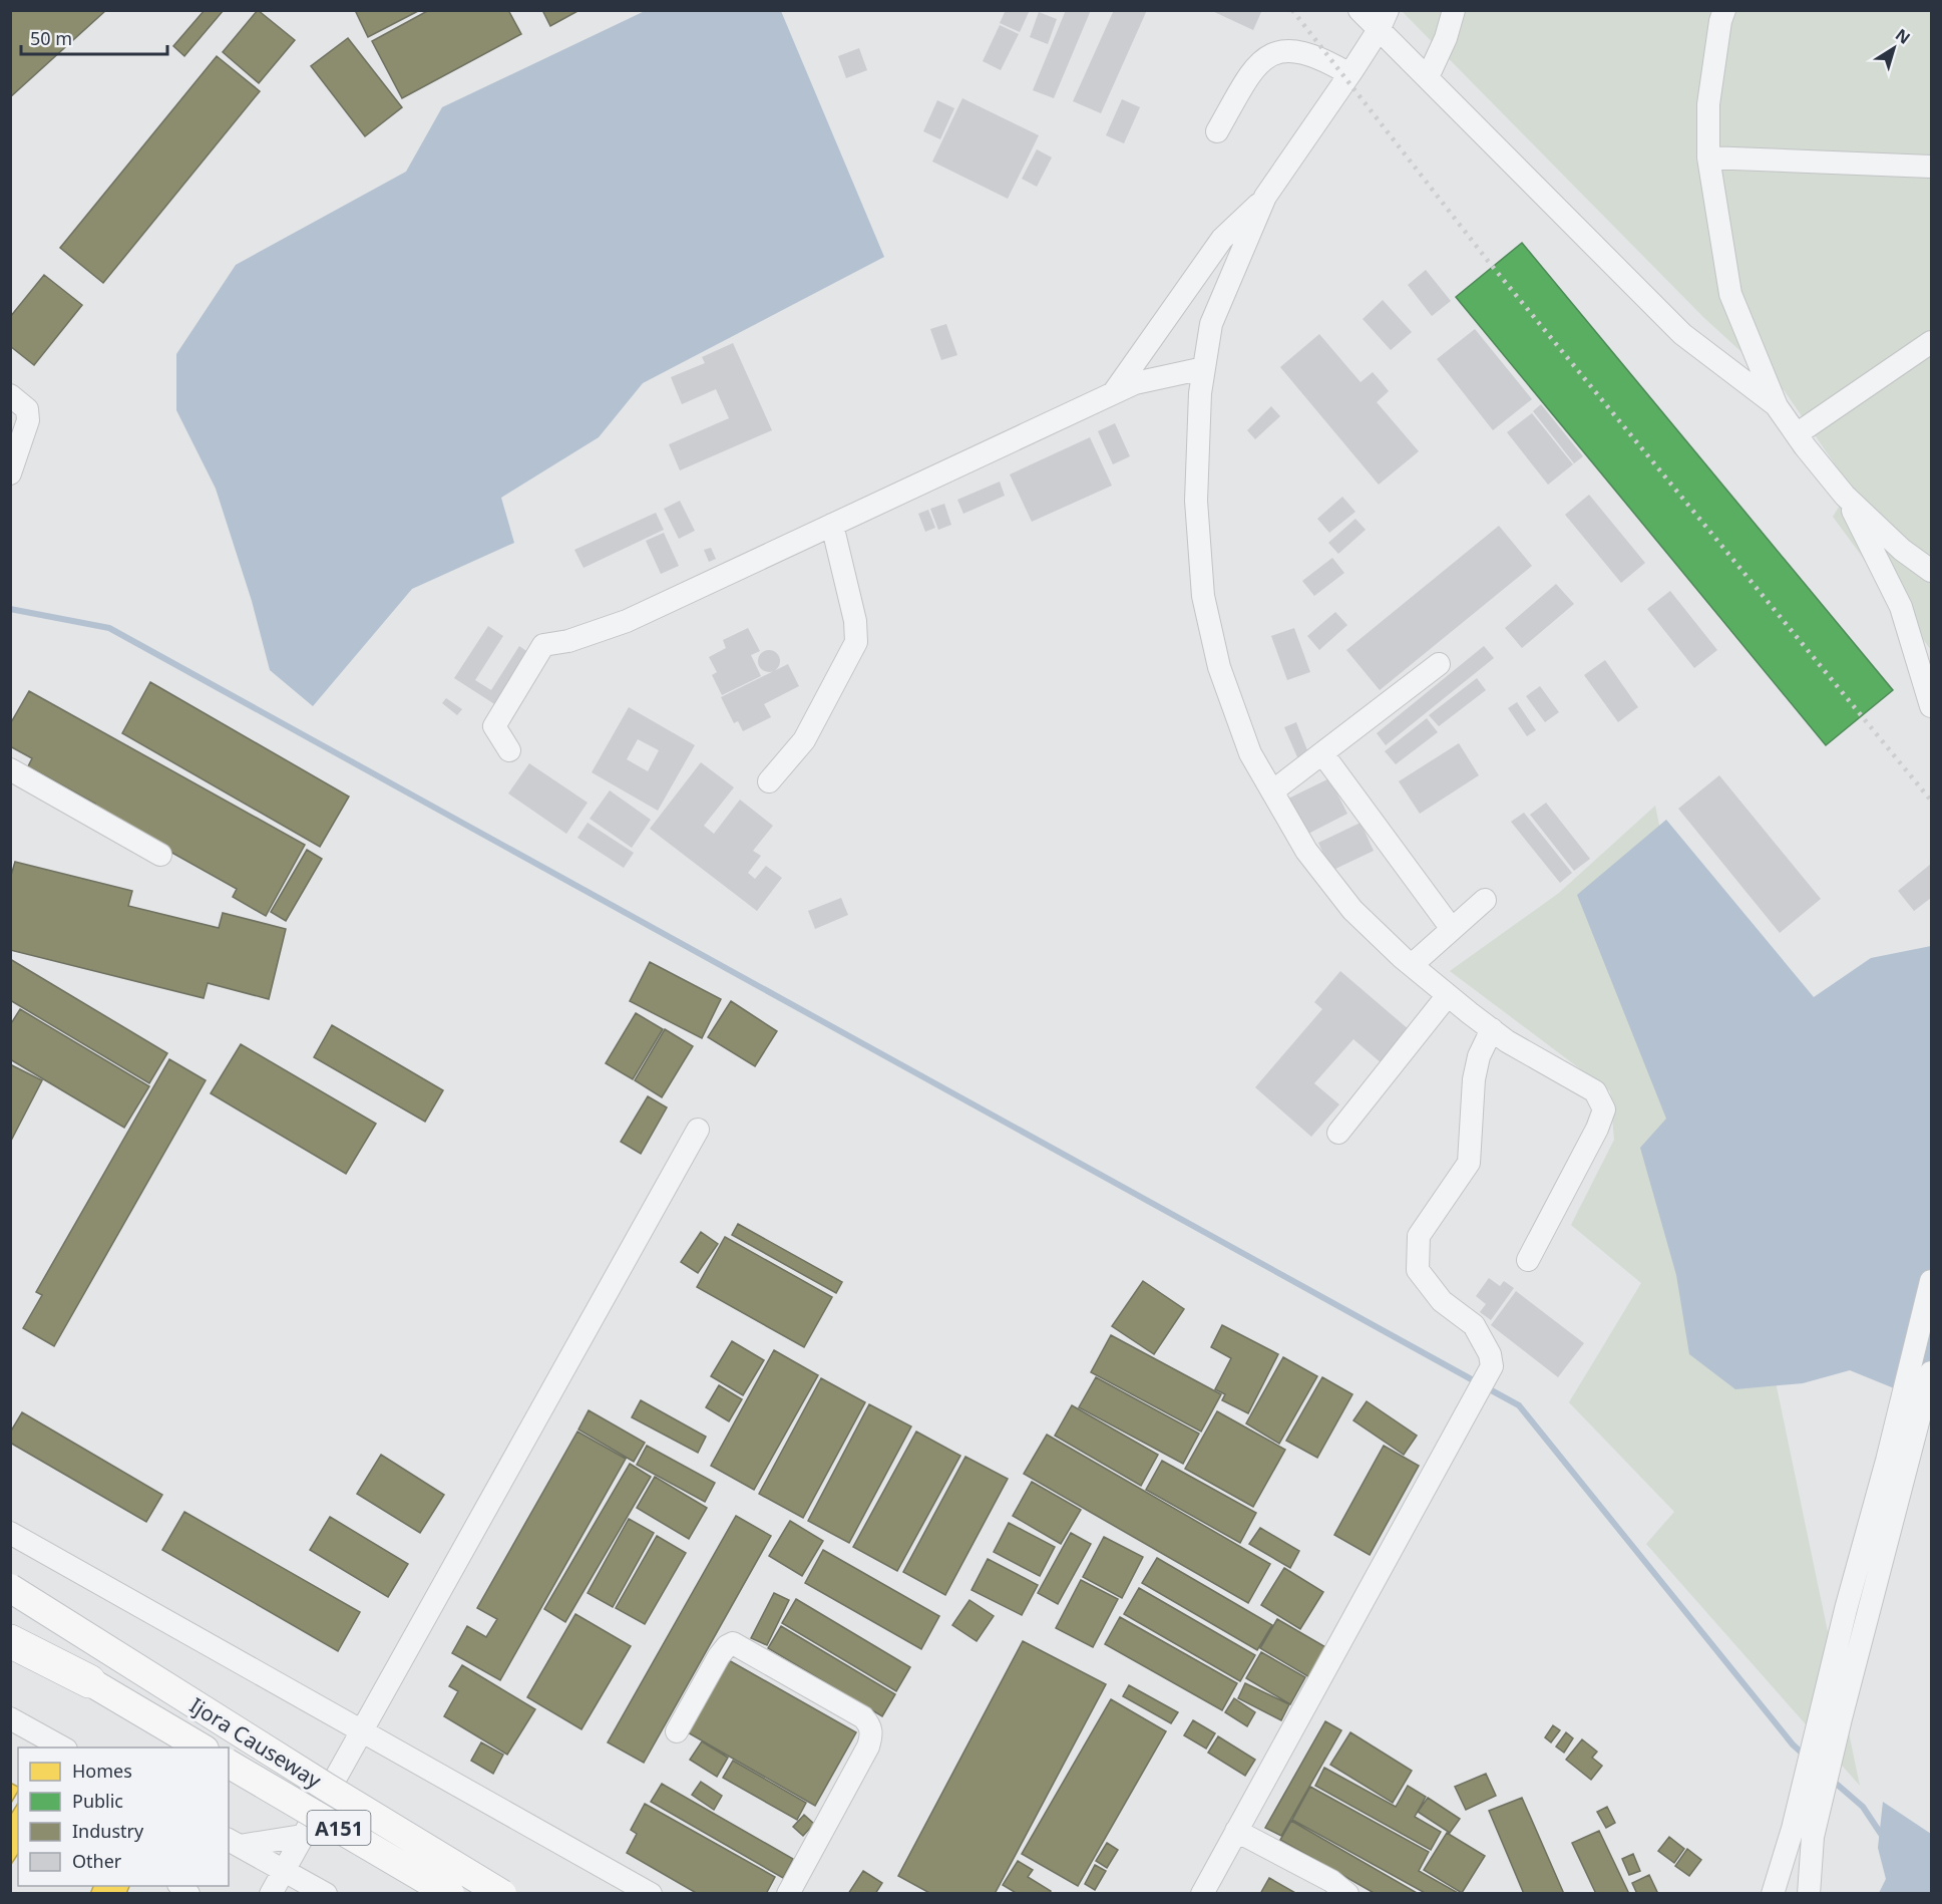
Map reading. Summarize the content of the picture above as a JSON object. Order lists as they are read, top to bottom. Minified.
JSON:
{"streets":{"main road":["Ijora Causeway","A151"]},"legend":["Homes","Public","Industry","Other"],"scale_bar":"50 m","north":"top right"}
